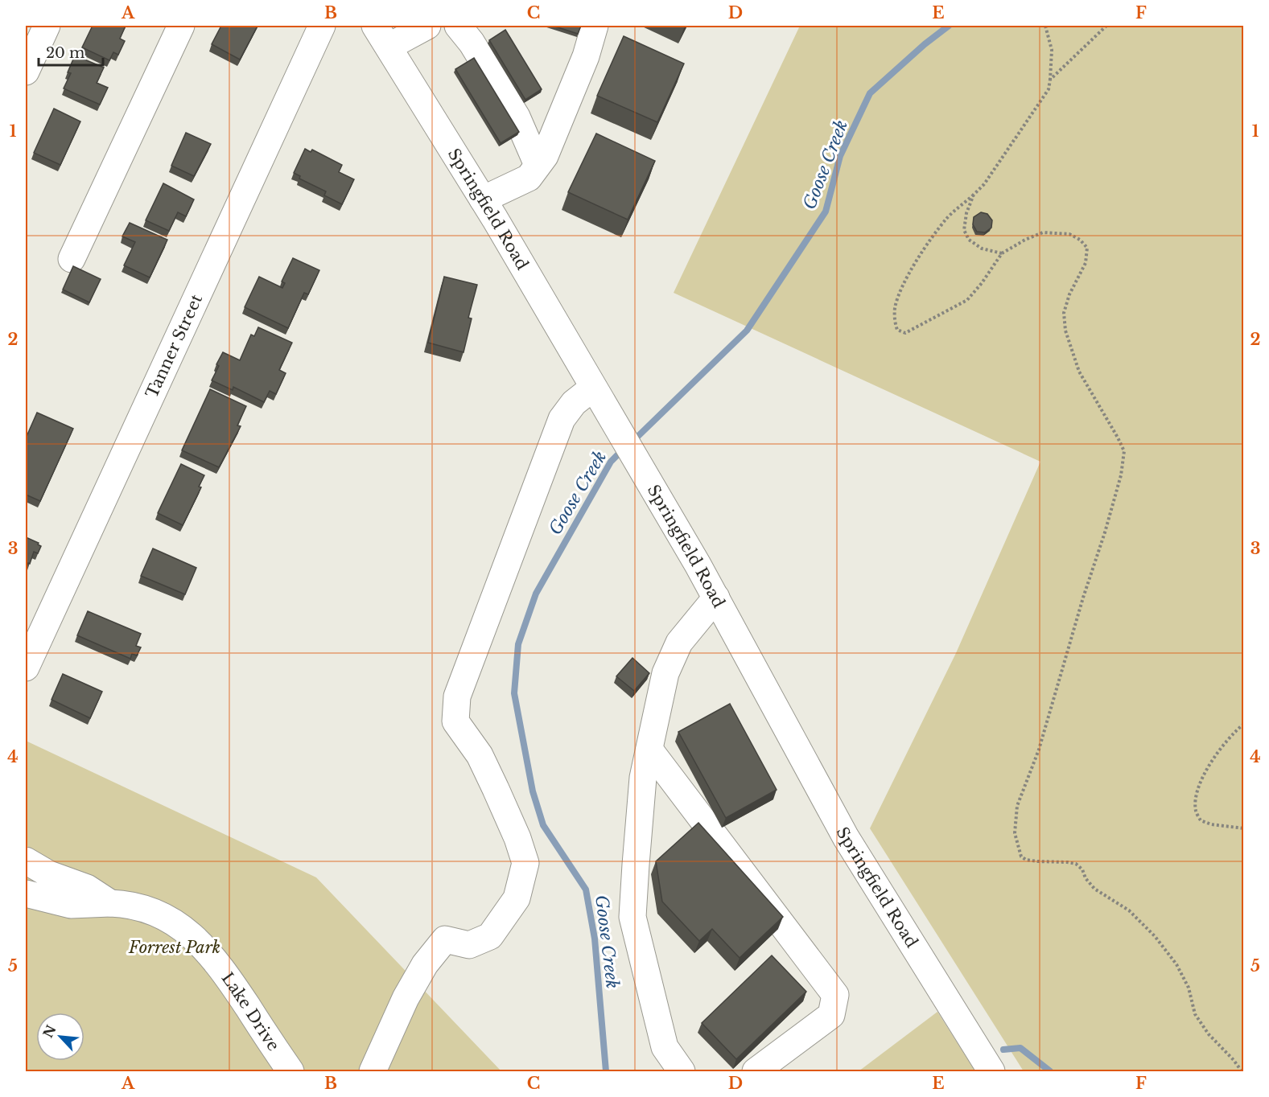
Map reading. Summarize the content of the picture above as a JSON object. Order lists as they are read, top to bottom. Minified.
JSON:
{"streets":{"street":["Springfield Road","Tanner Street","Lake Drive"]},"water":["Goose Creek"],"parks":["Forrest Park"],"scale_bar":"20 m","north":"top left","grid":{"columns":["A","B","C","D","E","F"],"rows":["1","2","3","4","5"]}}
